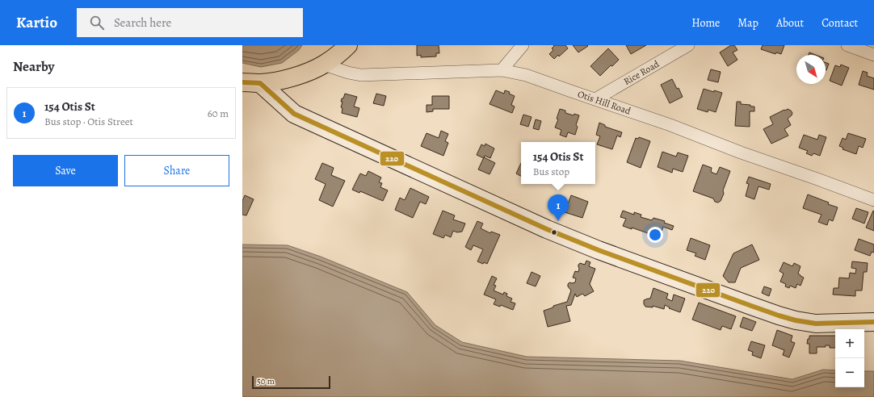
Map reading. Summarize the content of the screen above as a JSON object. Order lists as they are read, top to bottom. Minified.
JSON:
{"streets":{"street":["Rice Road","Otis Hill Road"]},"crossings":[["Rice Road","Otis Hill Road"]],"lines":["transit line 220"],"scale_bar":"50 m","north":"bottom right","page":{"header":"Kartio","search":"Search here","nav":["Home","Map","About","Contact"],"heading":"Nearby","list":[{"mark":"1","name":"154 Otis St","note":"Bus stop · Otis Street","value":"60 m"}],"popup":["154 Otis St","Bus stop"],"buttons":["Save","Share"],"pins":"1","map_buttons":["+","−"],"scale":"50 m"}}
